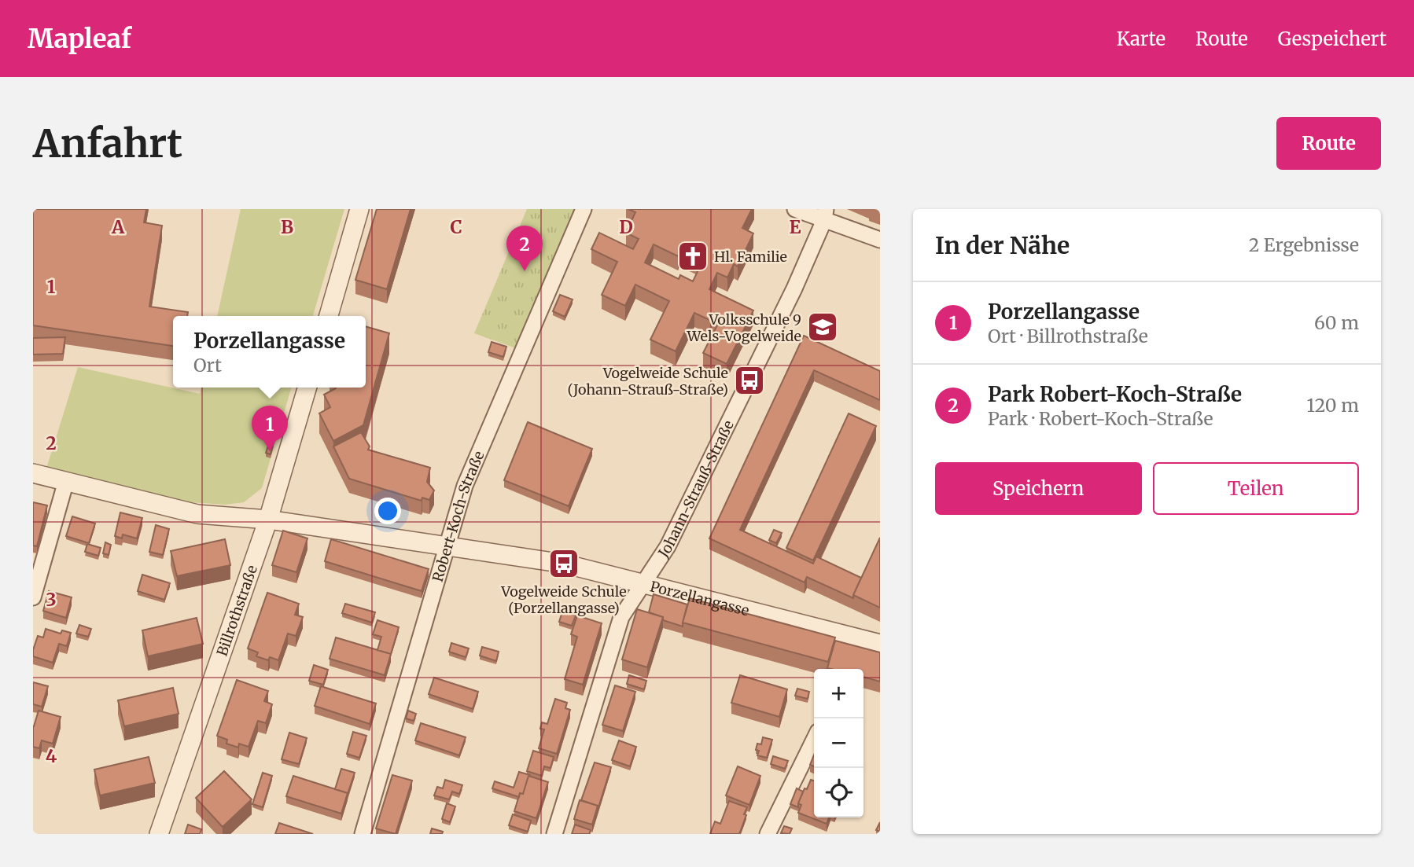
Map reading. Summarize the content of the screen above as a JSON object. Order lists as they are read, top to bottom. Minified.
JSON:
{"streets":{"street":["Johann-Strauß-Straße","Robert-Koch-Straße","Porzellangasse","Billrothstraße"]},"crossings":[["Johann-Strauß-Straße","Porzellangasse"],["Robert-Koch-Straße","Porzellangasse"],["Porzellangasse","Billrothstraße"]],"places":{"church":["Hl. Familie"],"school or university":["Volksschule 9 Wels-Vogelweide"],"bus stop":["Vogelweide Schule (Johann-Strauß-Straße)","Vogelweide Schule (Porzellangasse)"]},"page":{"header":"Mapleaf","nav":["Karte","Route","Gespeichert"],"buttons":["Route",["Speichern","Teilen"]],"title":"Anfahrt","heading":["In der Nähe","2 Ergebnisse"],"pins":["2","1"],"list":[{"mark":"1","name":"Porzellangasse","note":"Ort · Billrothstraße","value":"60 m"},{"mark":"2","name":"Park Robert-Koch-Straße","note":"Park · Robert-Koch-Straße","value":"120 m"}],"popup":["Porzellangasse","Ort"],"map_buttons":["+","−"]},"grid":{"columns":["A","B","C","D","E"],"rows":["1","2","3","4"]}}
